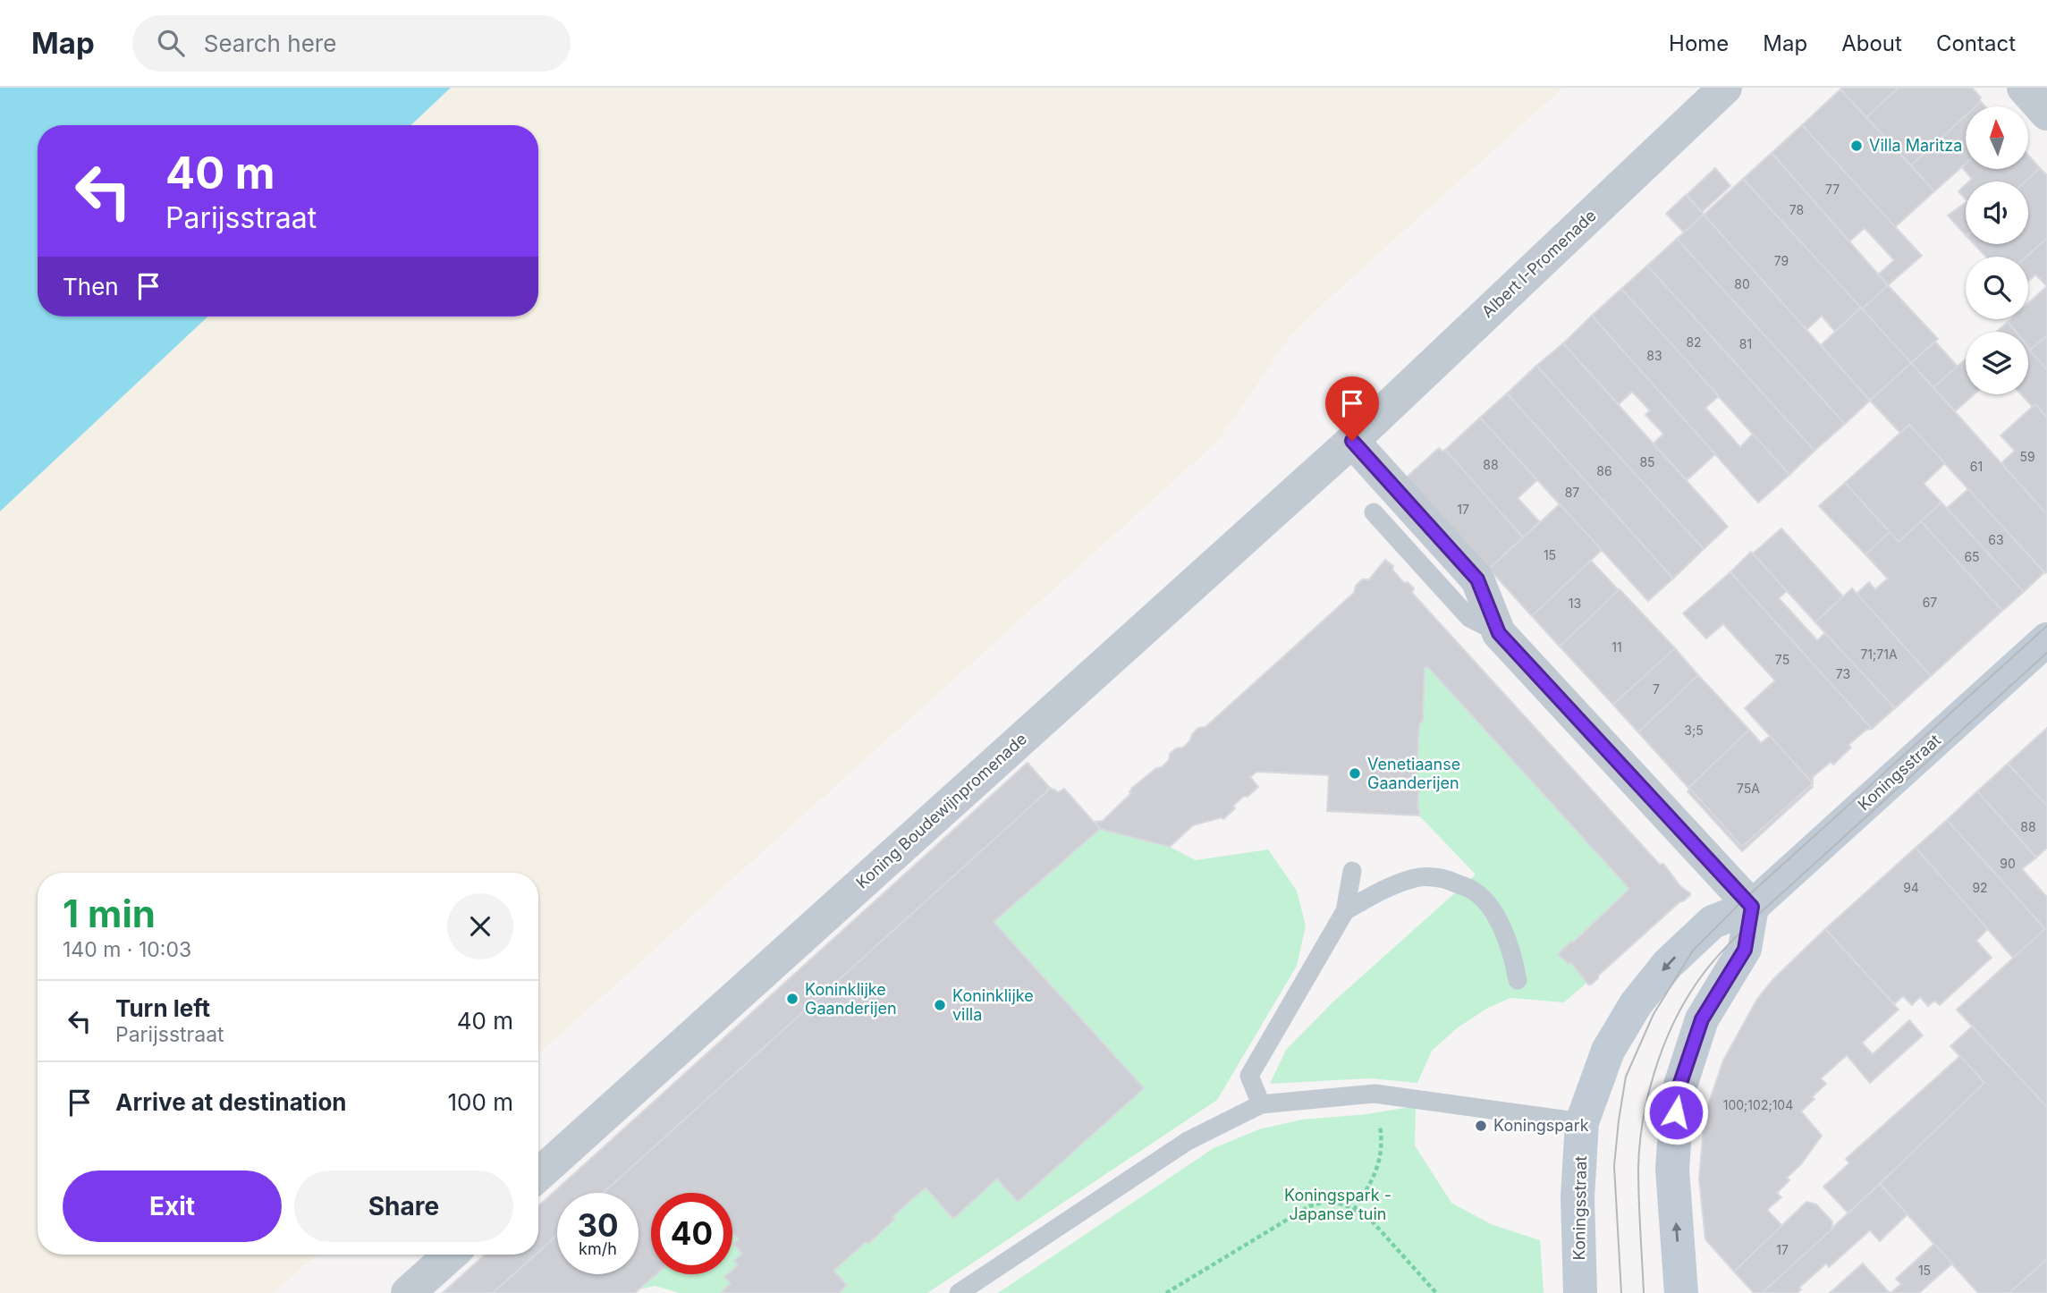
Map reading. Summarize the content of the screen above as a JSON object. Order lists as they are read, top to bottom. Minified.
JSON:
{"streets":{"street":["Albert I-Promenade","Koningsstraat","Koning Boudewijnpromenade"]},"crossings":[["Albert I-Promenade","Koning Boudewijnpromenade"]],"parks":["Koningspark - Japanse tuin"],"places":["Villa Maritza","Venetiaanse Gaanderijen","Koninklijke Gaanderijen","Koninklijke villa","Koningspark"],"house_numbers":["77","78","79","80","82","81","83","59","85","88","61","86","87","17","63","15","65","67","13","11","71;71A","75","73","7","3;5","75A","88","90","94","92","100;102;104","17","15"],"north":"top","page":{"header":"Map","search":"Search here","nav":["Home","Map","About","Contact"],"turn":["40 m","Parijsstraat"],"then":"Then","heading":["1 min","140 m · 10:03"],"list":[{"name":"Turn left","note":"Parijsstraat","value":"40 m"},{"name":"Arrive at destination","value":"100 m"}],"buttons":["Exit","Share"],"speed":"30 km/h","limit":"40"}}
